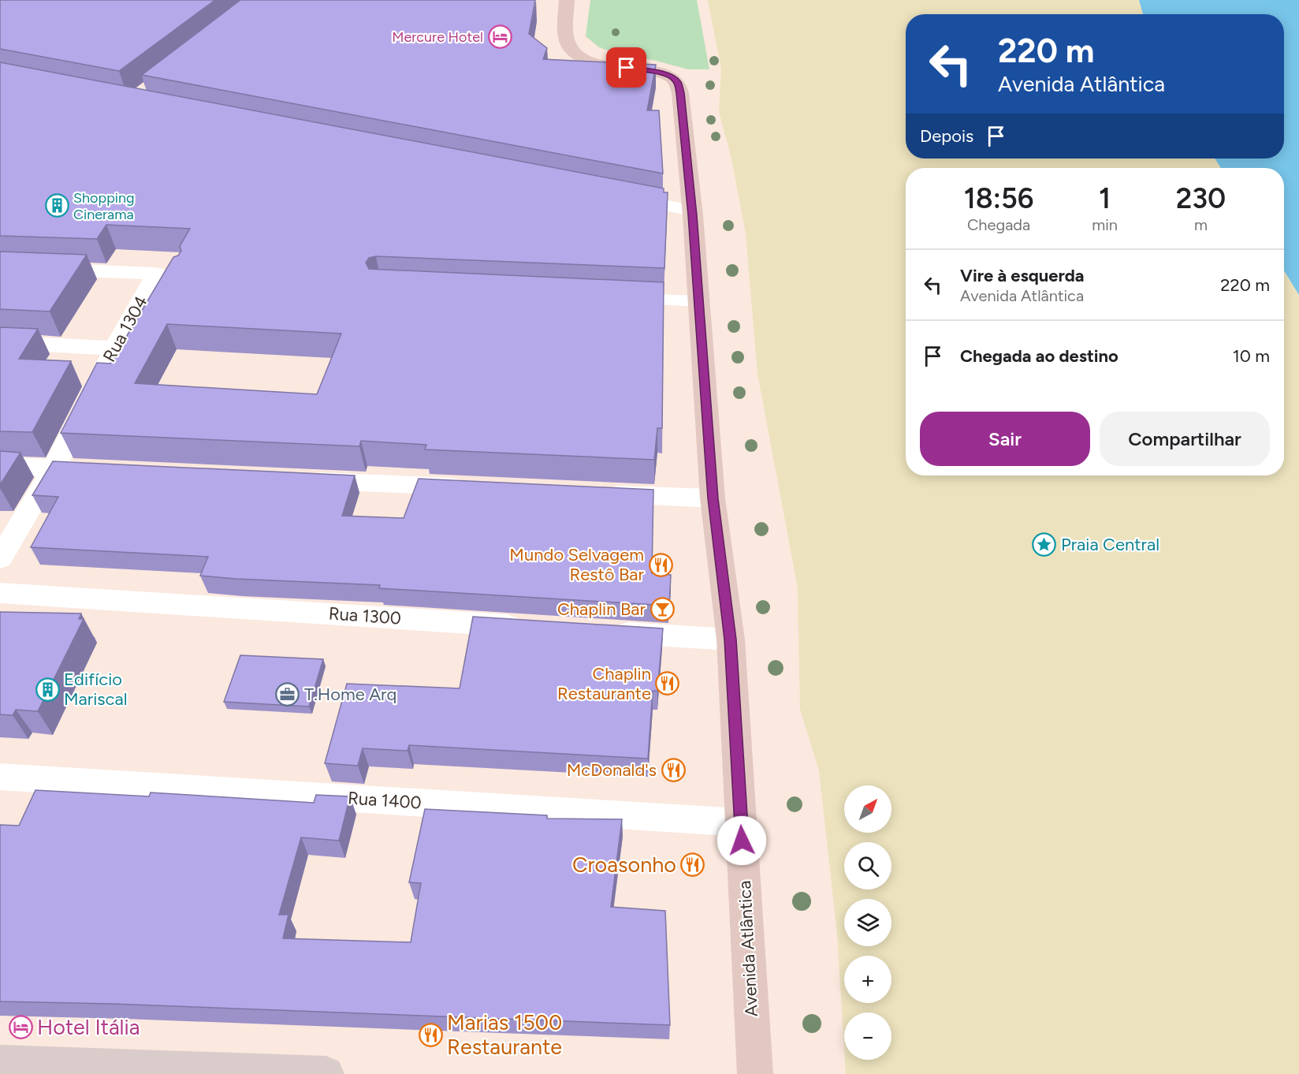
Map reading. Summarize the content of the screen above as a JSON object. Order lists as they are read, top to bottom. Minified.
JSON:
{"streets":{"main road":["Avenida Atlântica"],"street":["Rua 1304","Rua 1300","Rua 1400"]},"crossings":[["Rua 1400","Avenida Atlântica"]],"places":{"hotel":["Mercure Hotel","Hotel Itália"],"building":["Shopping Cinerama","Edifício Mariscal"],"place":["Praia Central"],"restaurant":["Mundo Selvagem Restô Bar","Chaplin Restaurante","McDonald's","Croasonho","Marias 1500 Restaurante"],"bar":["Chaplin Bar"],"office":["T.Home Arq"]},"north":"top right","page":{"turn":["220 m","Avenida Atlântica"],"then":"Depois","eta":["18:56","Chegada","1","min","230","m"],"list":[{"name":"Vire à esquerda","note":"Avenida Atlântica","value":"220 m"},{"name":"Chegada ao destino","value":"10 m"}],"buttons":["Sair","Compartilhar"],"map_buttons":["+","−"]}}
